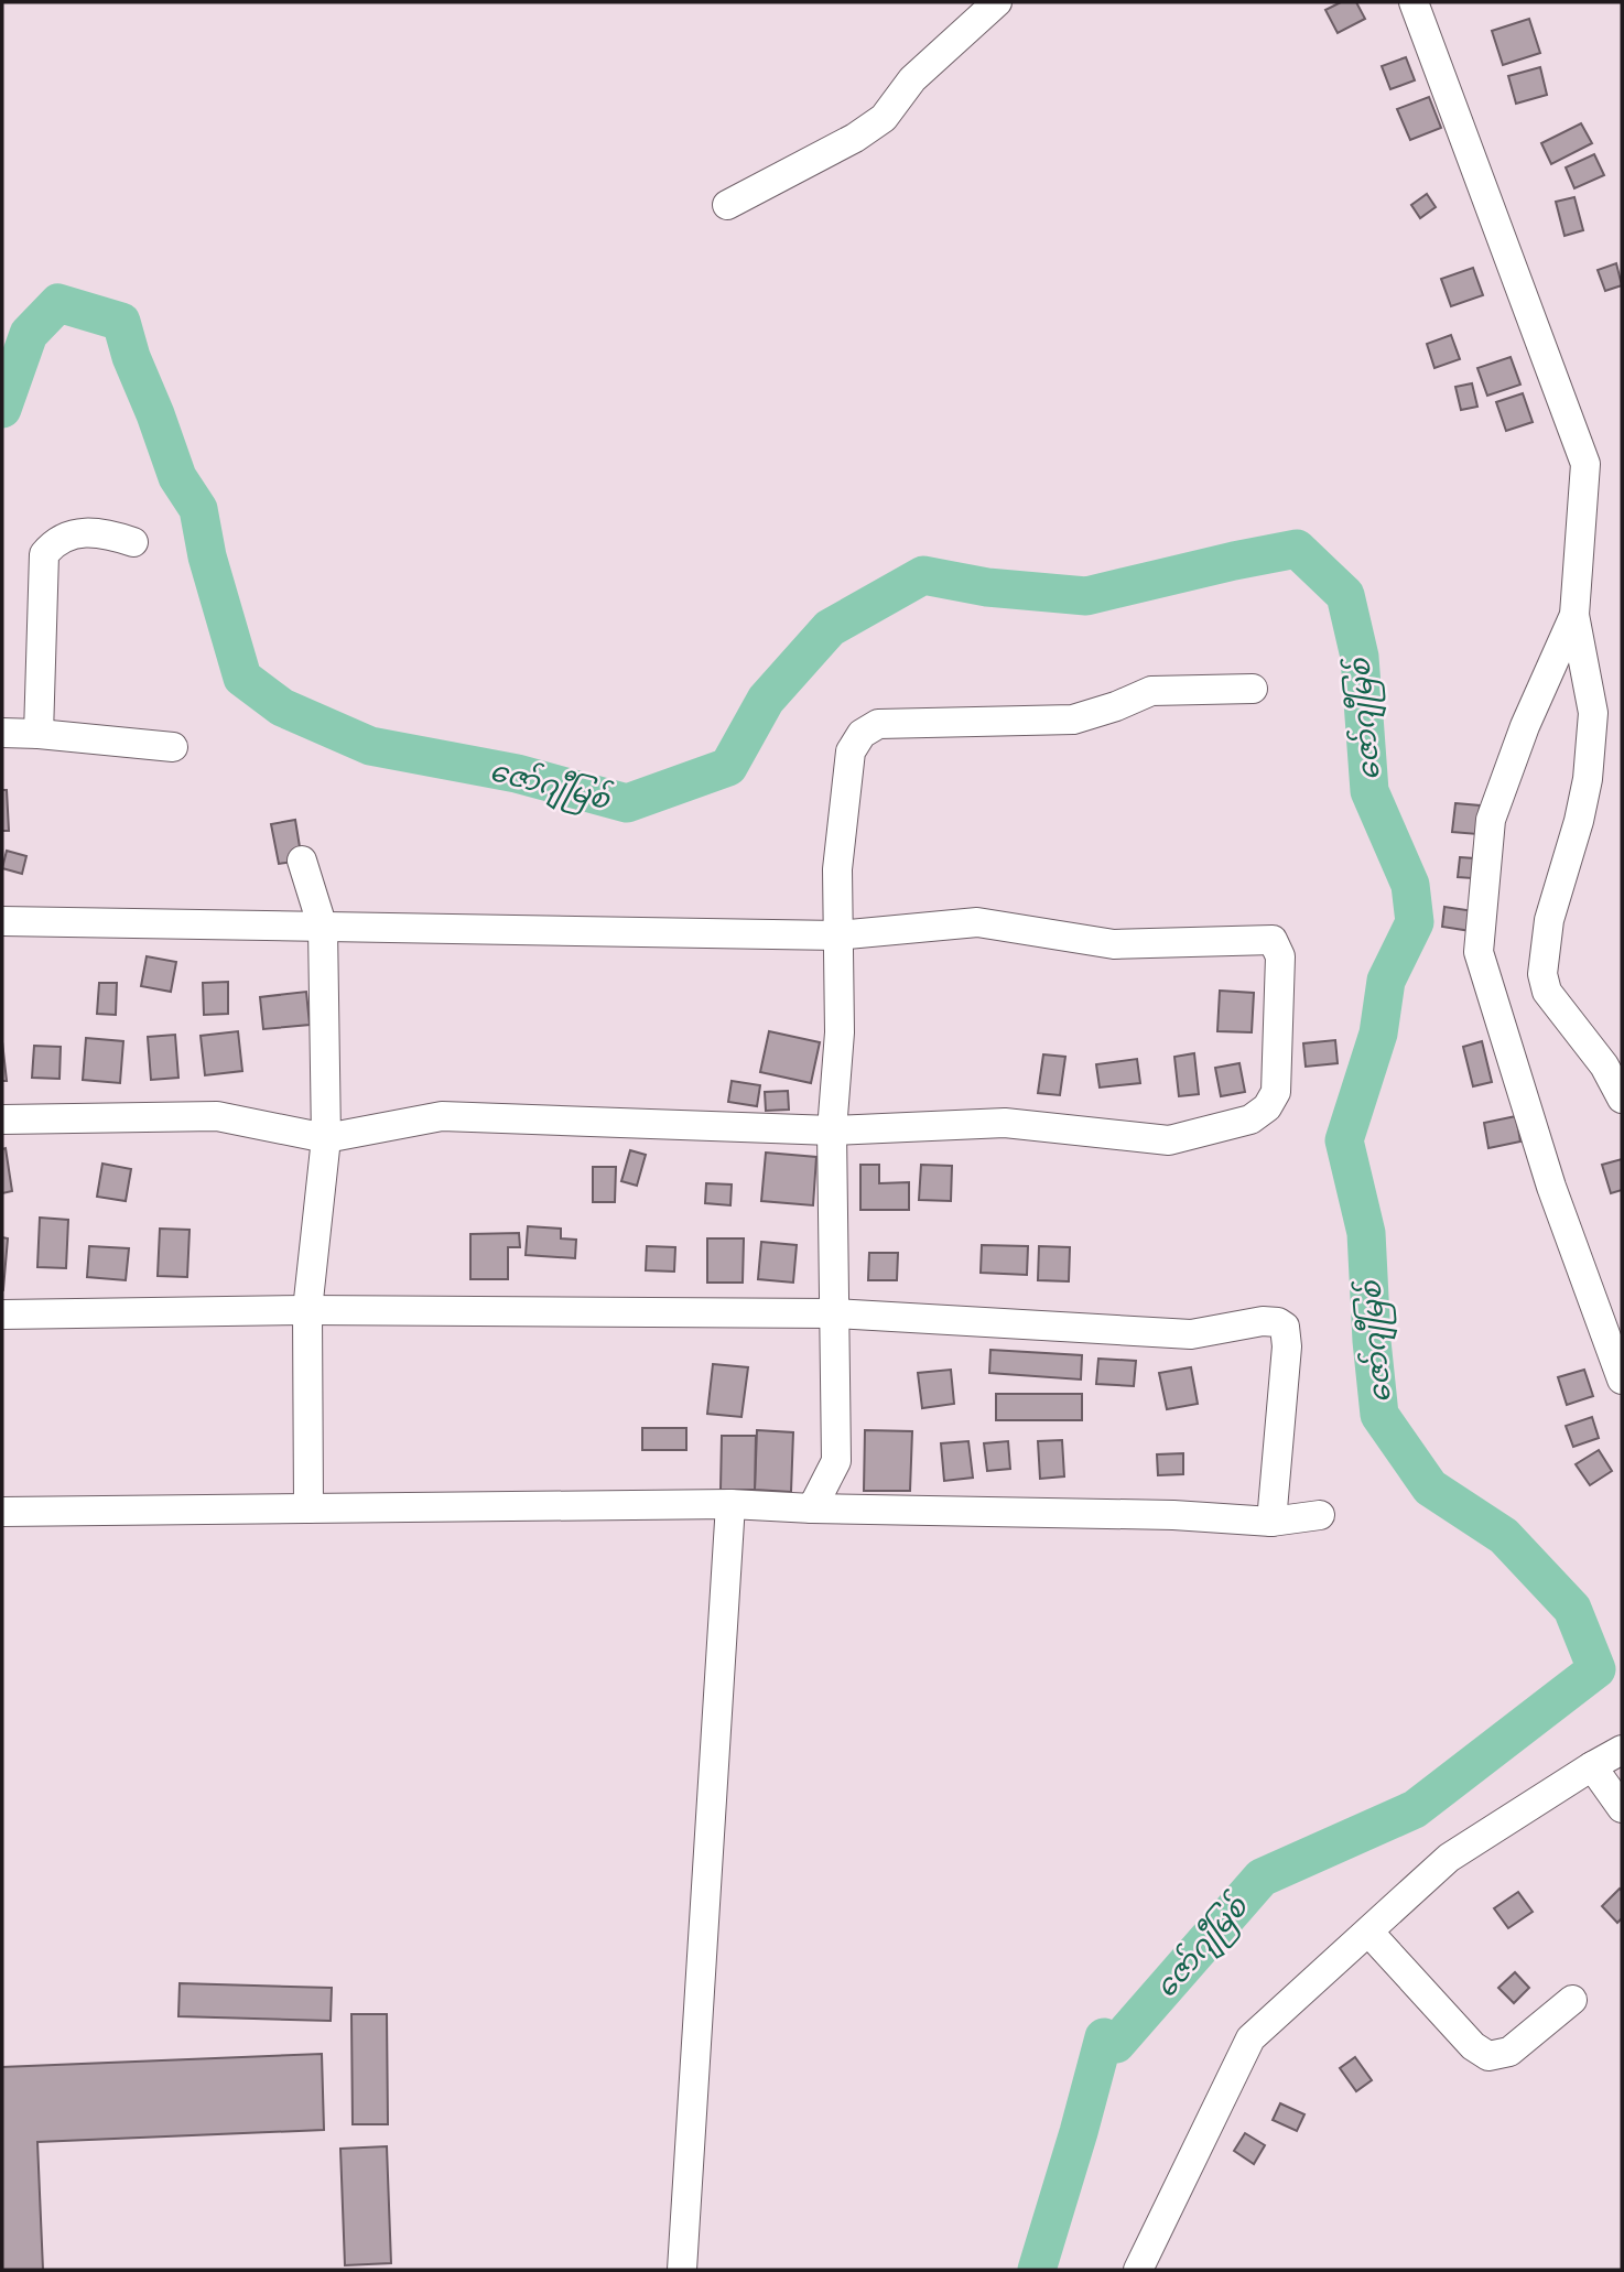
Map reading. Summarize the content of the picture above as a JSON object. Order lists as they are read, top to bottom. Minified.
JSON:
{"water":["ဇော်ဂျီမြစ်"]}
